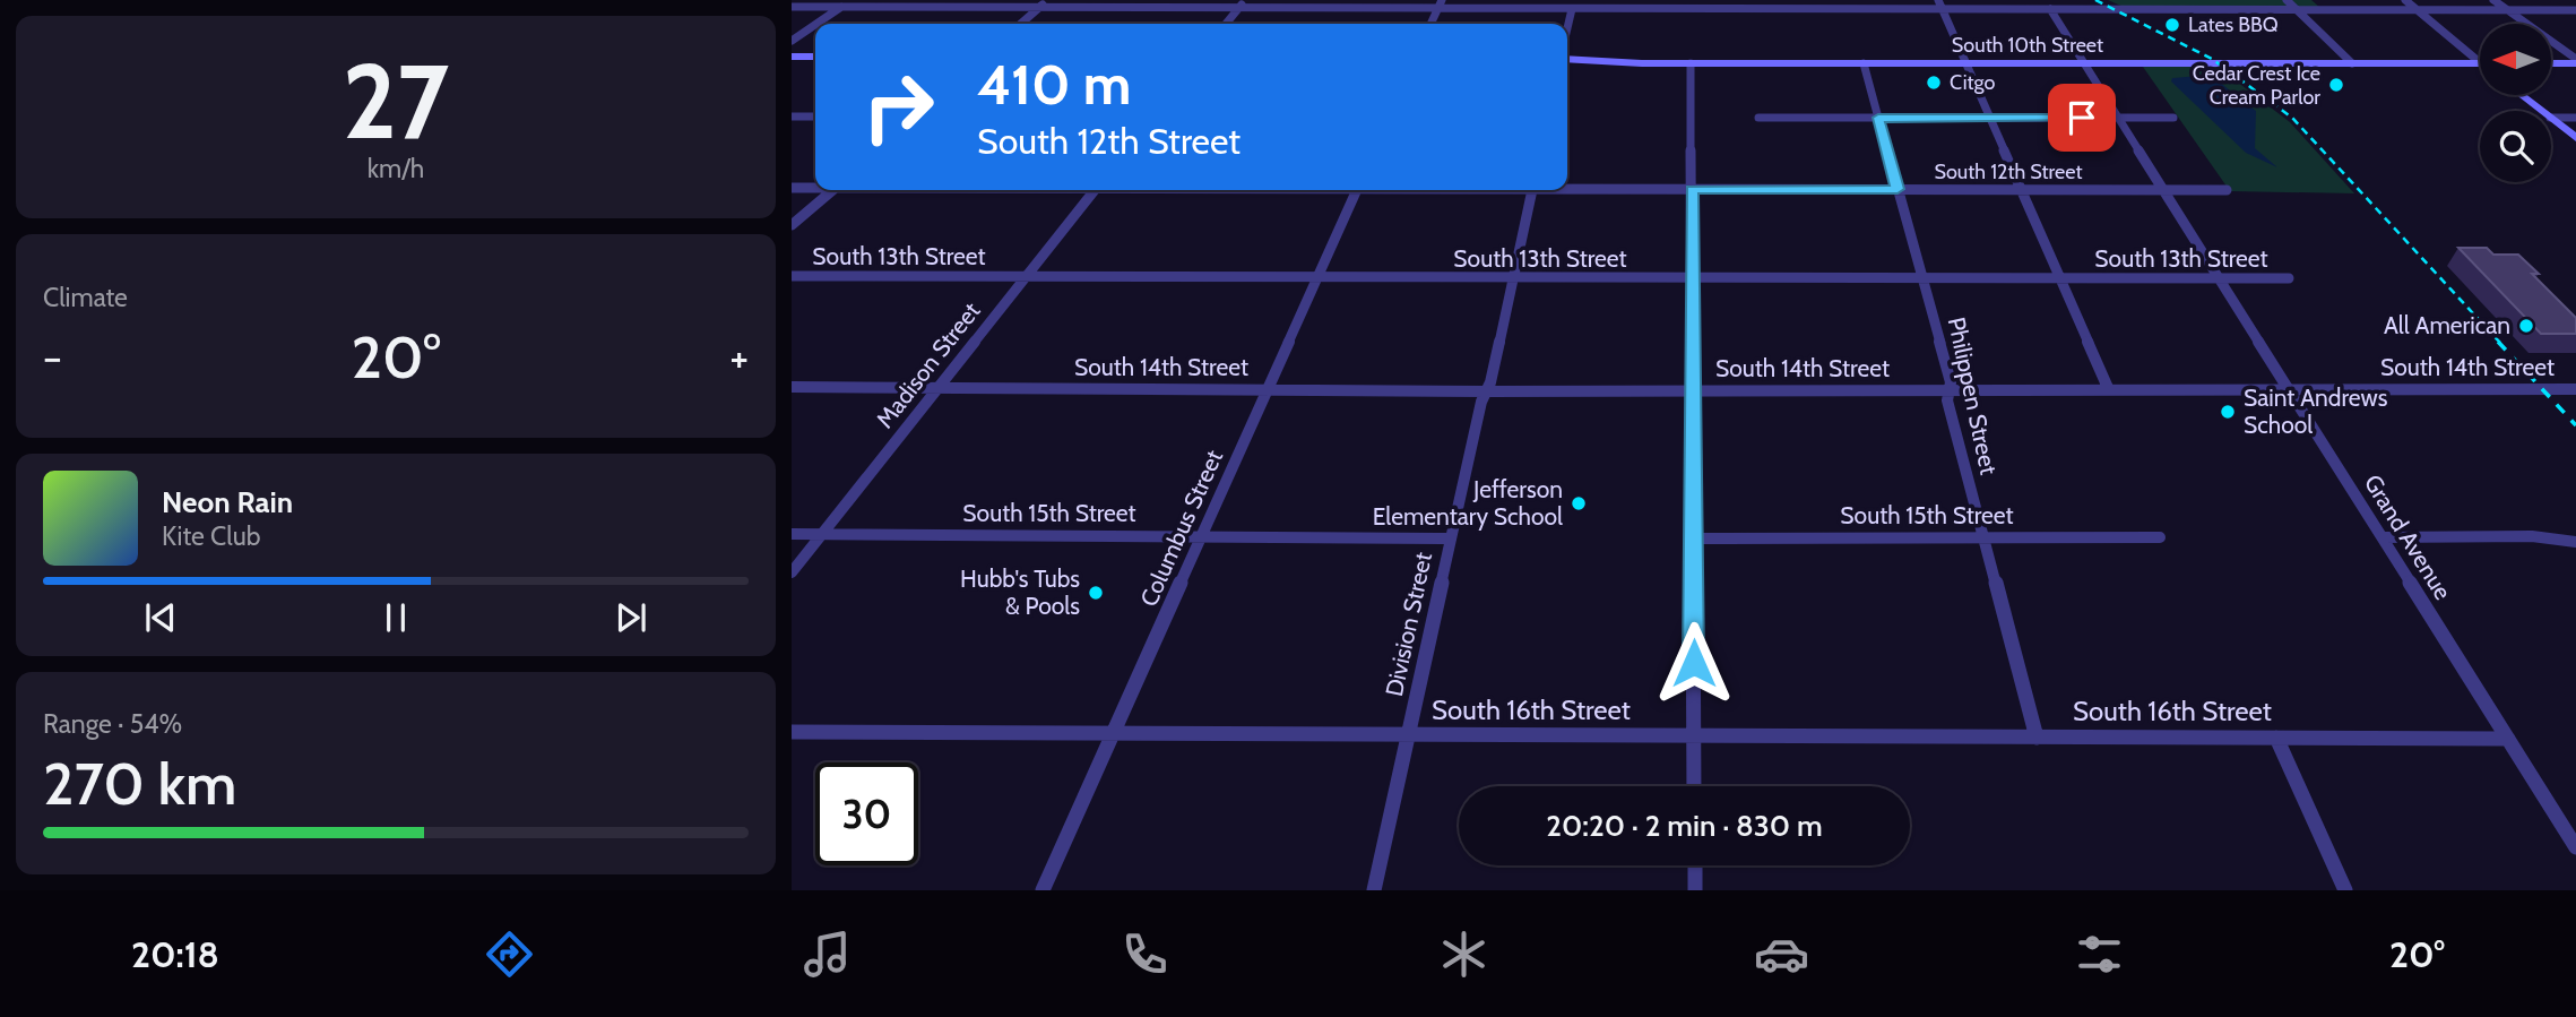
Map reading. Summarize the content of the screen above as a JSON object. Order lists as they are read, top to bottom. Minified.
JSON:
{"streets":{"street":["South 10th Street","South 12th Street","South 13th Street","Madison Street","South 14th Street","Philippen Street","South 15th Street","Columbus Street","Grand Avenue","Division Street","South 16th Street"]},"crossings":[["South 10th Street","Philippen Street"],["South 10th Street","Grand Avenue"],["South 12th Street","Philippen Street"],["South 12th Street","Grand Avenue"],["South 13th Street","Madison Street"],["South 13th Street","Philippen Street"],["South 13th Street","Columbus Street"],["South 13th Street","Grand Avenue"],["South 13th Street","Division Street"],["Madison Street","South 14th Street"],["Madison Street","South 15th Street"],["South 14th Street","Philippen Street"],["South 14th Street","Columbus Street"],["South 14th Street","Grand Avenue"],["South 14th Street","Division Street"],["Philippen Street","South 15th Street"],["Philippen Street","South 16th Street"],["South 15th Street","Columbus Street"],["South 15th Street","Division Street"],["Columbus Street","South 16th Street"],["Grand Avenue","South 16th Street"],["Division Street","South 16th Street"]],"places":["Lates BBQ","Citgo","Cedar Crest Ice Cream Parlor","All American","Saint Andrews School","Jefferson Elementary School","Hubb's Tubs & Pools"],"north":"left","page":{"tile":[["27","km/h"],"Climate",["Range · 54%","270 km"]],"turn":["410 m","South 12th Street"],"heat":["−","20°","+"],"song":["Neon Rain","Kite Club"],"limit":"30","trip":"20:20 · 2 min · 830 m","tabs":["20:18","20°"]}}
